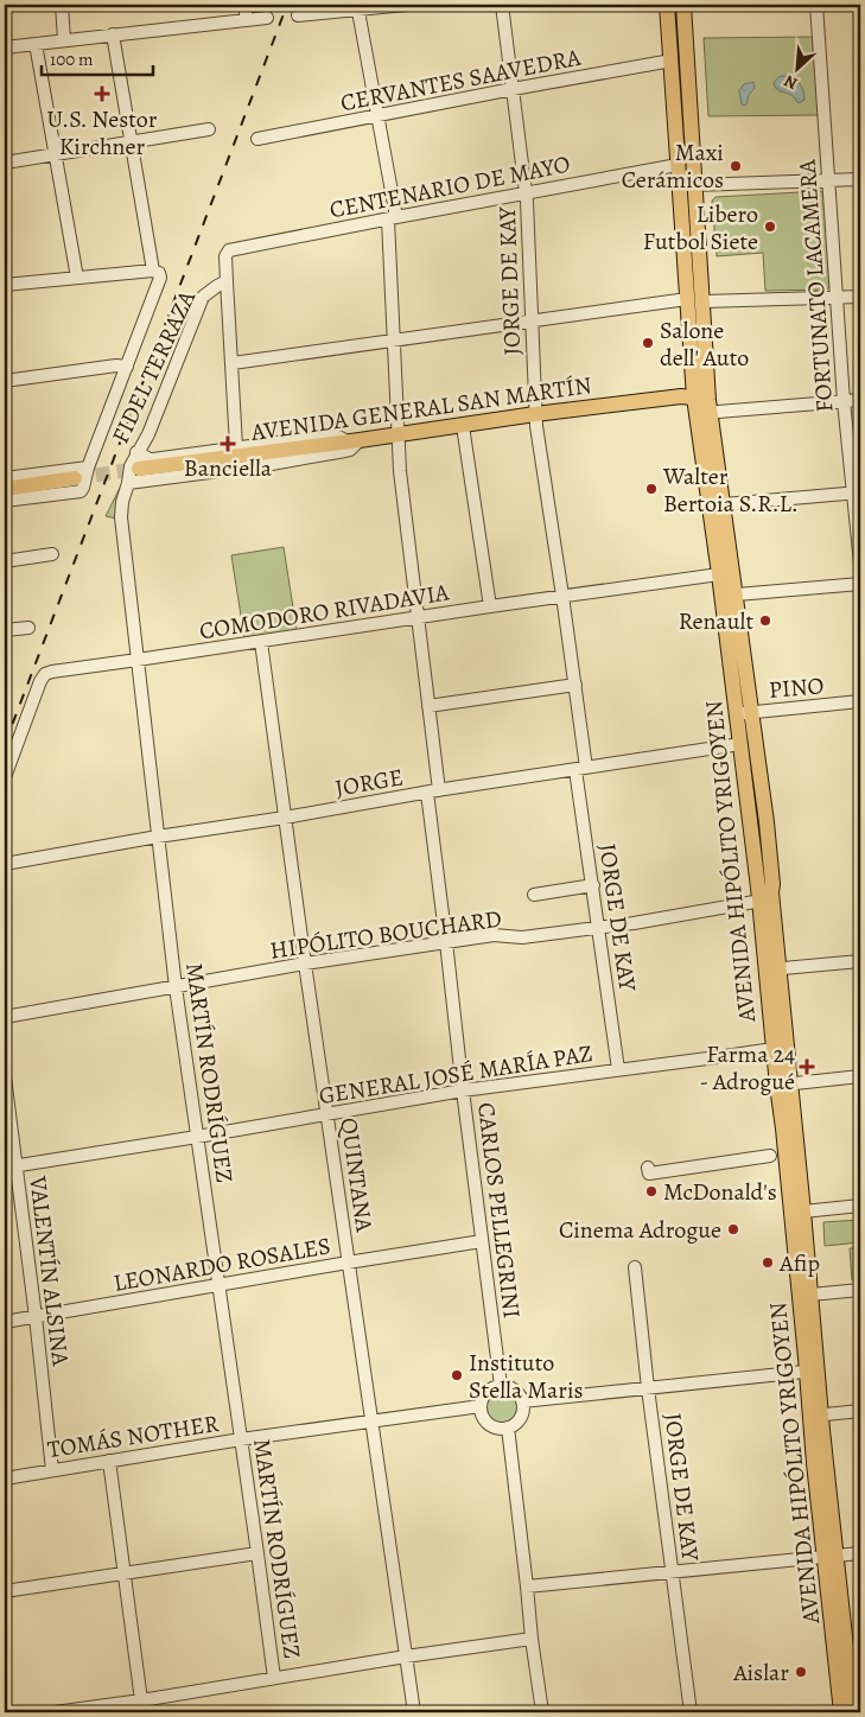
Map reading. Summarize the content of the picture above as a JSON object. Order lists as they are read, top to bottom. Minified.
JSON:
{"streets":{"main road":["AVENIDA GENERAL SAN MARTÍN","AVENIDA HIPÓLITO YRIGOYEN"],"street":["CERVANTES SAAVEDRA","CENTENARIO DE MAYO","JORGE DE KAY","FORTUNATO LACAMERA","FIDEL TERRAZA","COMODORO RIVADAVIA","PINO","JORGE","HIPÓLITO BOUCHARD","MARTÍN RODRÍGUEZ","GENERAL JOSÉ MARÍA PAZ","QUINTANA","CARLOS PELLEGRINI","LEONARDO ROSALES","VALENTÍN ALSINA","TOMÁS NOTHER"]},"crossings":[["CERVANTES SAAVEDRA","JORGE DE KAY"],["CERVANTES SAAVEDRA","AVENIDA HIPÓLITO YRIGOYEN"],["CERVANTES SAAVEDRA","CARLOS PELLEGRINI"],["CENTENARIO DE MAYO","JORGE DE KAY"],["CENTENARIO DE MAYO","FIDEL TERRAZA"],["CENTENARIO DE MAYO","AVENIDA HIPÓLITO YRIGOYEN"],["CENTENARIO DE MAYO","CARLOS PELLEGRINI"],["JORGE DE KAY","AVENIDA GENERAL SAN MARTÍN"],["JORGE DE KAY","COMODORO RIVADAVIA"],["JORGE DE KAY","JORGE"],["JORGE DE KAY","HIPÓLITO BOUCHARD"],["JORGE DE KAY","GENERAL JOSÉ MARÍA PAZ"],["FIDEL TERRAZA","AVENIDA GENERAL SAN MARTÍN"],["FIDEL TERRAZA","MARTÍN RODRÍGUEZ"],["AVENIDA GENERAL SAN MARTÍN","AVENIDA HIPÓLITO YRIGOYEN"],["AVENIDA GENERAL SAN MARTÍN","MARTÍN RODRÍGUEZ"],["AVENIDA GENERAL SAN MARTÍN","CARLOS PELLEGRINI"],["COMODORO RIVADAVIA","AVENIDA HIPÓLITO YRIGOYEN"],["COMODORO RIVADAVIA","MARTÍN RODRÍGUEZ"],["COMODORO RIVADAVIA","QUINTANA"],["COMODORO RIVADAVIA","CARLOS PELLEGRINI"],["PINO","AVENIDA HIPÓLITO YRIGOYEN"],["JORGE","AVENIDA HIPÓLITO YRIGOYEN"],["JORGE","MARTÍN RODRÍGUEZ"],["JORGE","QUINTANA"],["JORGE","CARLOS PELLEGRINI"],["AVENIDA HIPÓLITO YRIGOYEN","HIPÓLITO BOUCHARD"],["AVENIDA HIPÓLITO YRIGOYEN","GENERAL JOSÉ MARÍA PAZ"],["HIPÓLITO BOUCHARD","MARTÍN RODRÍGUEZ"],["HIPÓLITO BOUCHARD","QUINTANA"],["HIPÓLITO BOUCHARD","CARLOS PELLEGRINI"],["MARTÍN RODRÍGUEZ","GENERAL JOSÉ MARÍA PAZ"],["MARTÍN RODRÍGUEZ","LEONARDO ROSALES"],["MARTÍN RODRÍGUEZ","TOMÁS NOTHER"],["GENERAL JOSÉ MARÍA PAZ","QUINTANA"],["GENERAL JOSÉ MARÍA PAZ","CARLOS PELLEGRINI"],["GENERAL JOSÉ MARÍA PAZ","VALENTÍN ALSINA"],["QUINTANA","LEONARDO ROSALES"],["QUINTANA","TOMÁS NOTHER"],["CARLOS PELLEGRINI","LEONARDO ROSALES"],["CARLOS PELLEGRINI","TOMÁS NOTHER"],["LEONARDO ROSALES","VALENTÍN ALSINA"],["VALENTÍN ALSINA","TOMÁS NOTHER"]],"places":{"health":["U.S. Nestor Kirchner","Banciella","Farma 24 - Adrogué"],"other":["Maxi Cerámicos","Libero Futbol Siete","Salone dell' Auto","Walter Bertoia S.R.L.","Renault","McDonald's","Cinema Adrogue","Afip","Instituto Stella Maris","Aislar"]},"scale_bar":"100 m","north":"bottom left"}
